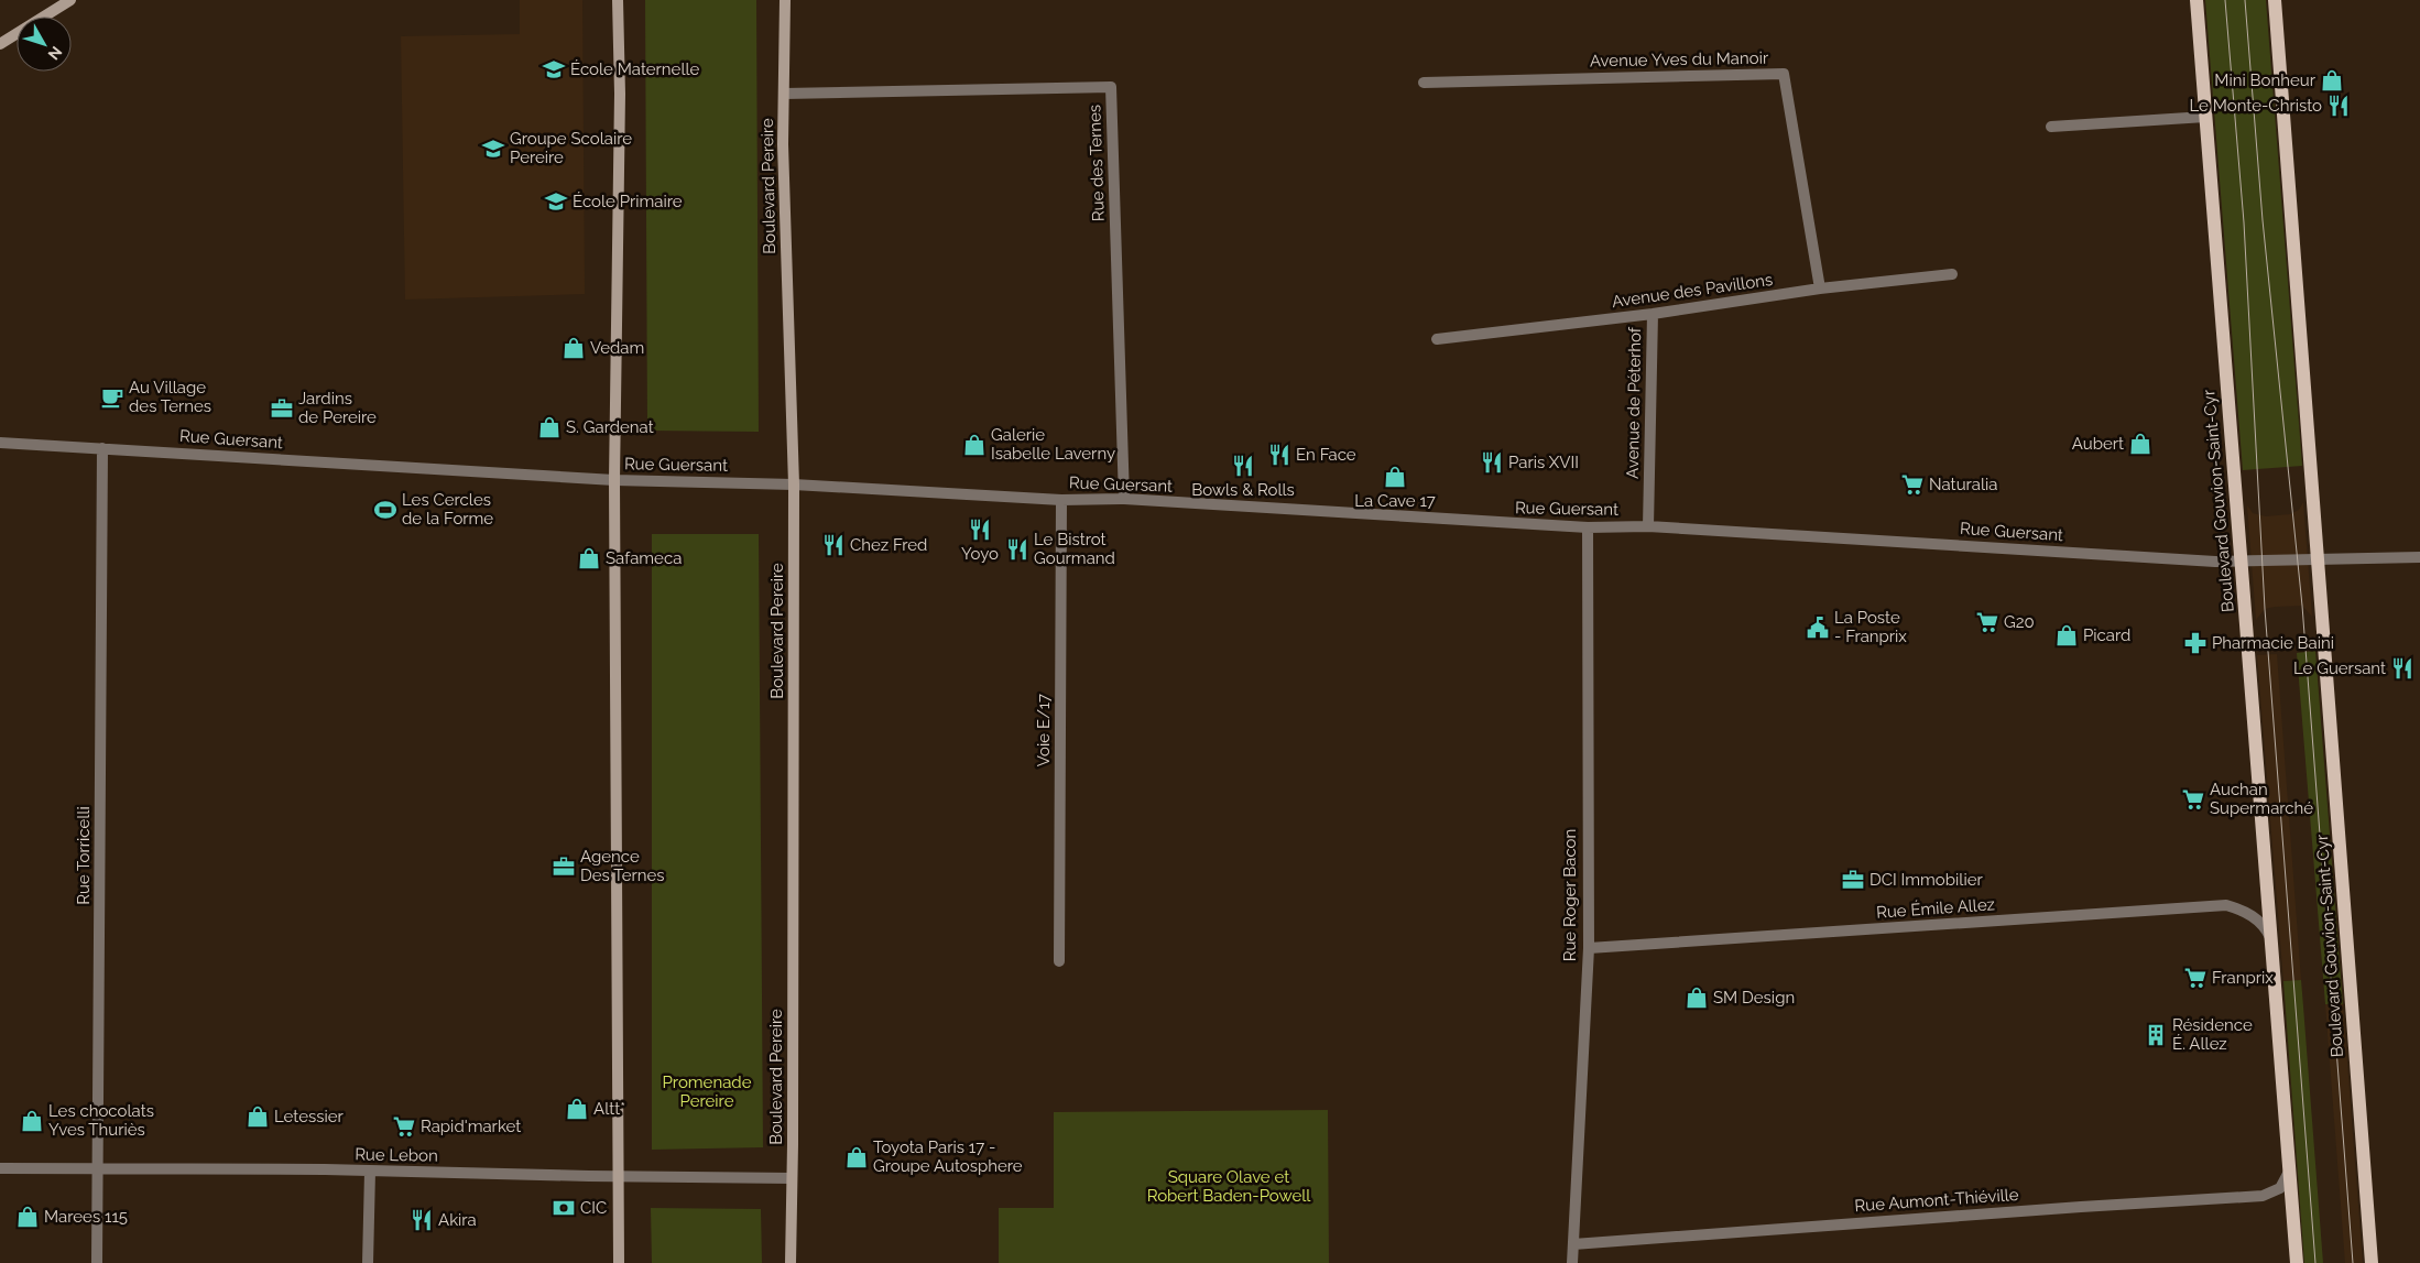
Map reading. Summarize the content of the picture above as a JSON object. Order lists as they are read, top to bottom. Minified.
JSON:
{"streets":{"main road":["Boulevard Pereire","Boulevard Gouvion-Saint-Cyr"],"street":["Avenue Yves du Manoir","Rue des Ternes","Avenue des Pavillons","Avenue de Péterhof","Rue Guersant","Voie E/17","Rue Torricelli","Rue Roger Bacon","Rue Émile Allez","Rue Lebon","Rue Aumont-Thiéville"]},"crossings":[["Avenue Yves du Manoir","Avenue des Pavillons"],["Rue des Ternes","Boulevard Pereire"],["Rue des Ternes","Rue Guersant"],["Boulevard Pereire","Rue Guersant"],["Boulevard Pereire","Rue Lebon"],["Avenue des Pavillons","Avenue de Péterhof"],["Avenue de Péterhof","Rue Guersant"],["Rue Guersant","Boulevard Gouvion-Saint-Cyr"],["Rue Guersant","Voie E/17"],["Rue Guersant","Rue Torricelli"],["Rue Guersant","Rue Roger Bacon"],["Boulevard Gouvion-Saint-Cyr","Rue Émile Allez"],["Boulevard Gouvion-Saint-Cyr","Rue Aumont-Thiéville"],["Rue Torricelli","Rue Lebon"],["Rue Roger Bacon","Rue Émile Allez"],["Rue Roger Bacon","Rue Aumont-Thiéville"]],"parks":["Promenade Pereire","Square Olave et Robert Baden-Powell"],"places":{"school or university":["École Maternelle","Groupe Scolaire Pereire","École Primaire"],"shop":["Mini Bonheur","Vedam","S. Gardenat","Aubert","Galerie Isabelle Laverny","La Cave 17","Safameca","Picard","SM Design","Altt*","Letessier","Les chocolats Yves Thuriès","Toyota Paris 17 - Groupe Autosphere","Marees 115"],"restaurant":["Le Monte-Christo","En Face","Paris XVII","Bowls & Rolls","Yoyo","Chez Fred","Le Bistrot Gourmand","Le Guersant","Akira"],"cafe":["Au Village des Ternes"],"office":["Jardins de Pereire","Agence Des Ternes","DCI Immobilier"],"supermarket":["Naturalia","G20","Auchan Supermarché","Franprix","Rapid'market"],"sports":["Les Cercles de la Forme"],"public building":["La Poste - Franprix"],"pharmacy":["Pharmacie Baini"],"building":["Résidence É. Allez"],"bank":["CIC"]},"north":"bottom right"}
